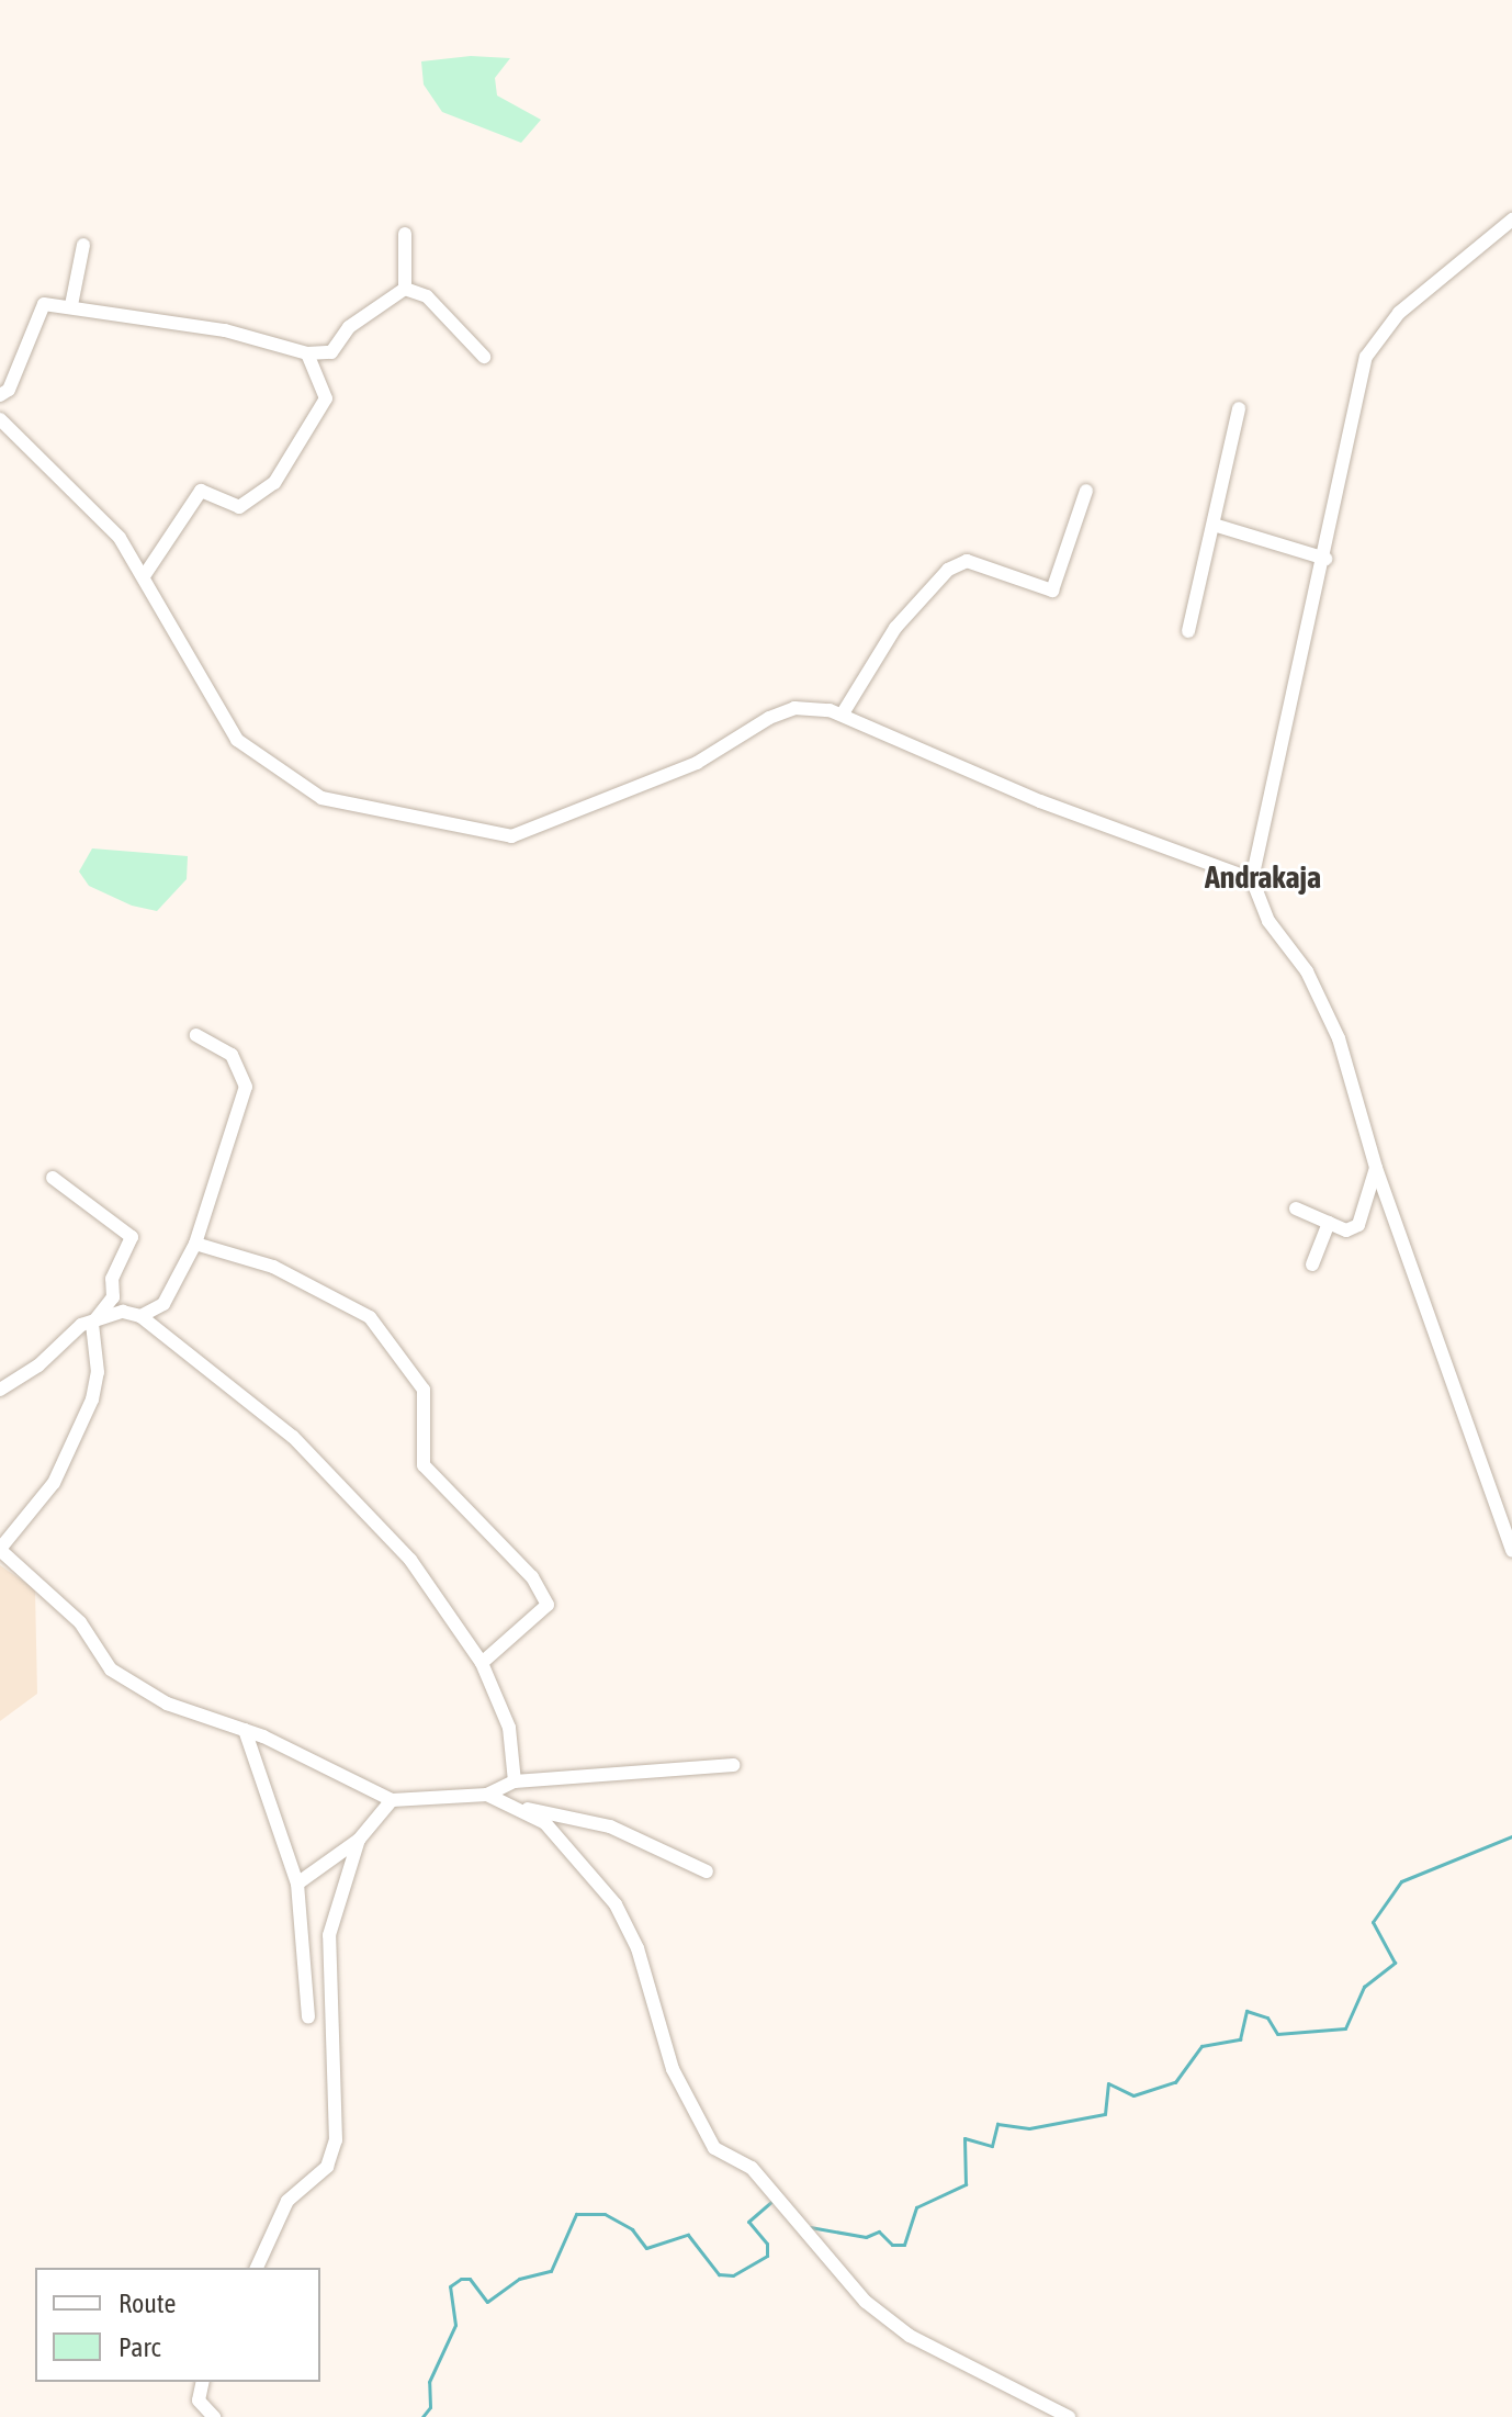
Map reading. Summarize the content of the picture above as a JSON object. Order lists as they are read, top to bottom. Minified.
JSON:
{"districts":["Andrakaja"],"legend":["Route","Parc"]}
